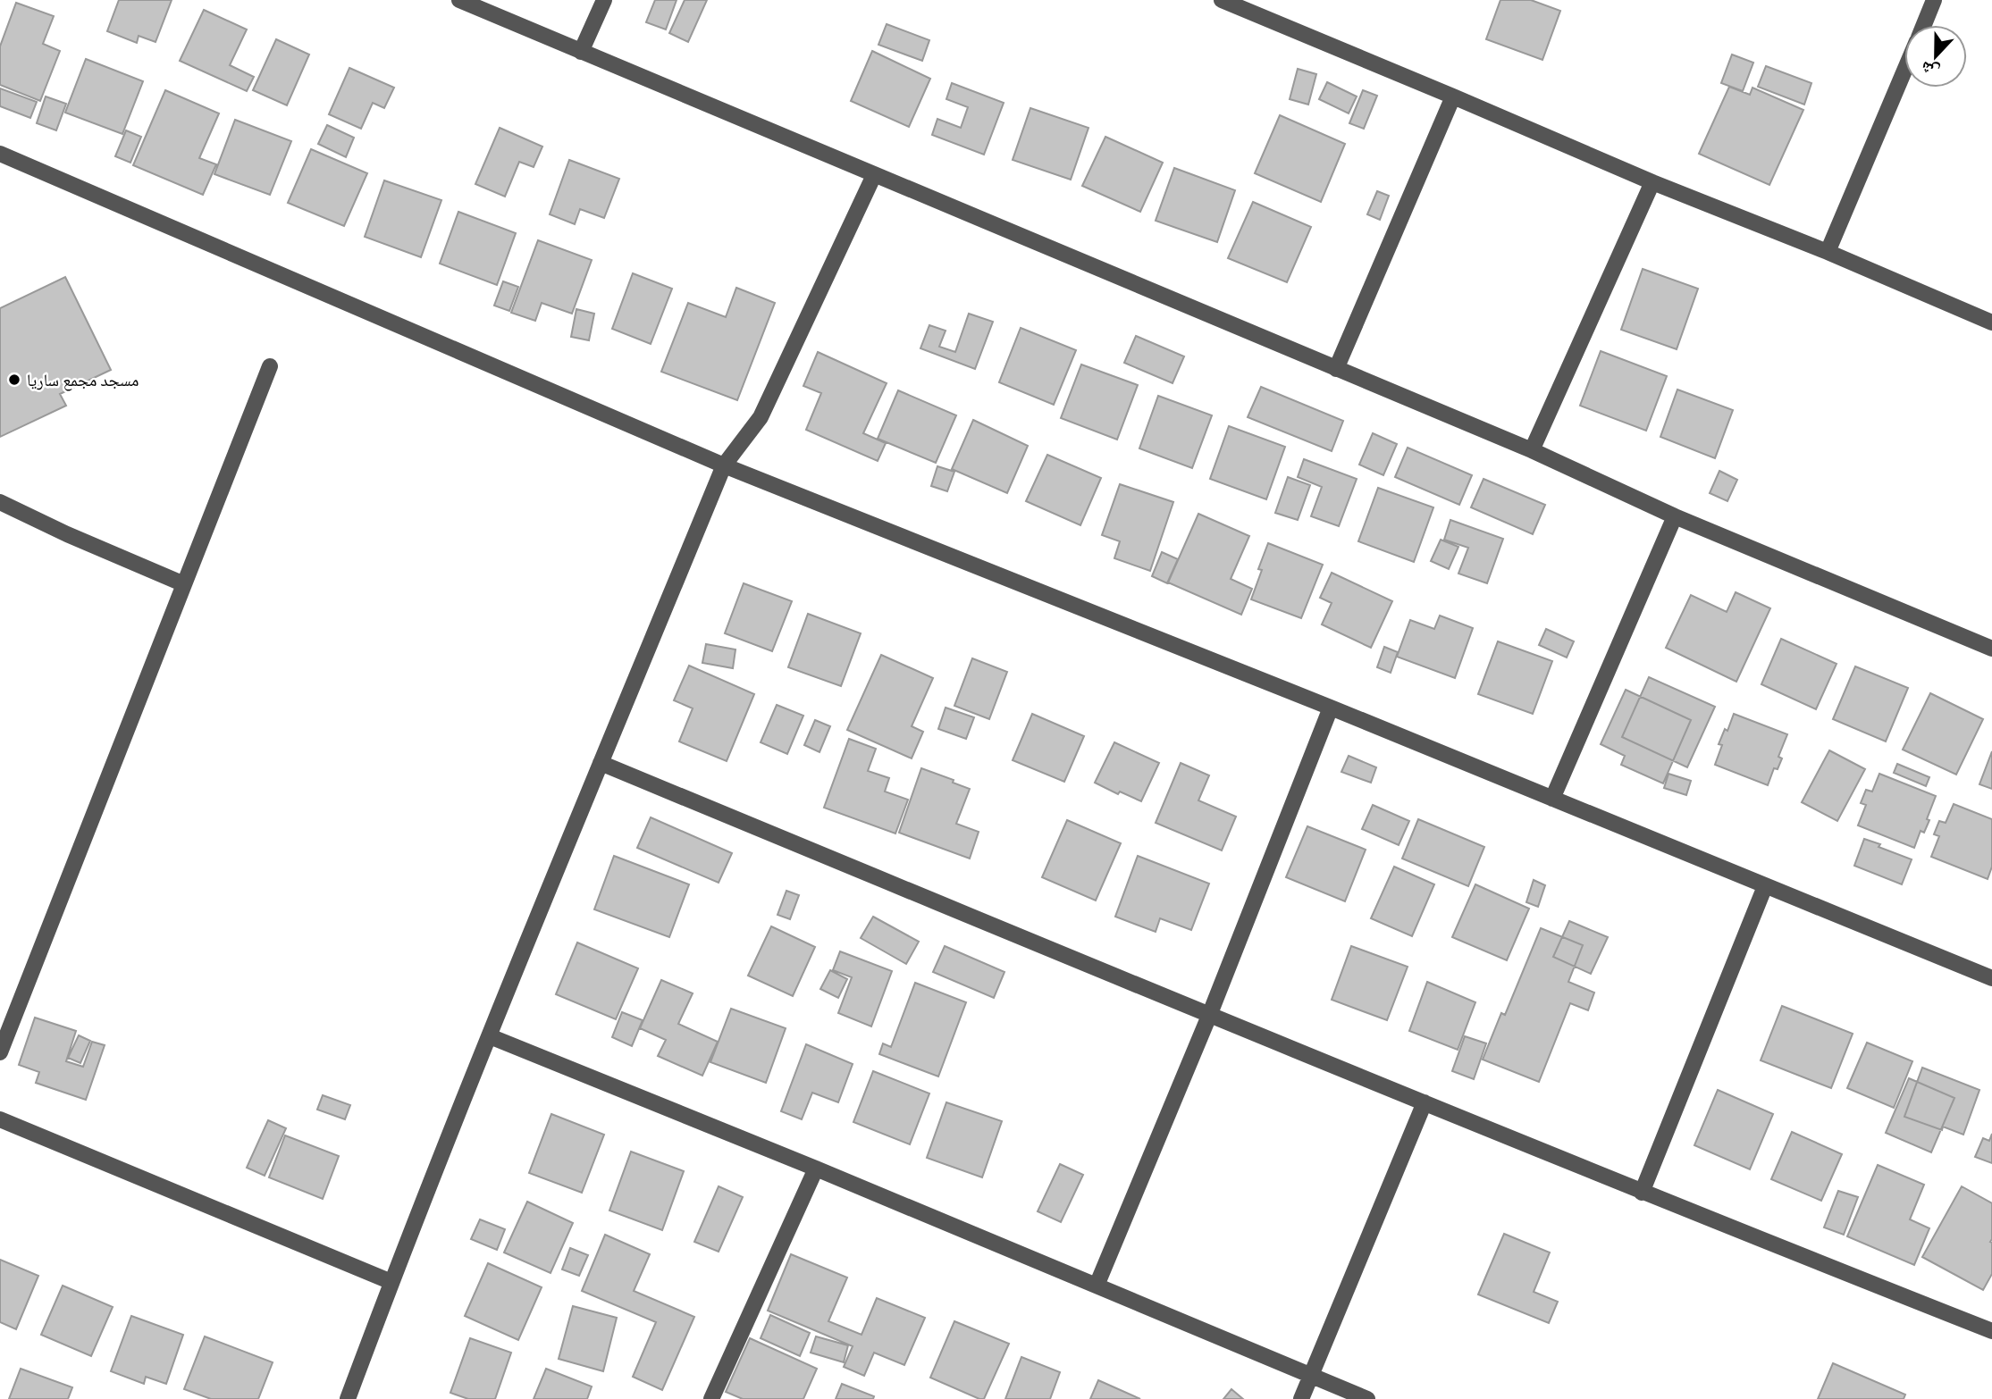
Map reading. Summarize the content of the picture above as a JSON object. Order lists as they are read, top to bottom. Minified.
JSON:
{"places":["مسجد مجمع ساريا"],"north":"bottom"}
